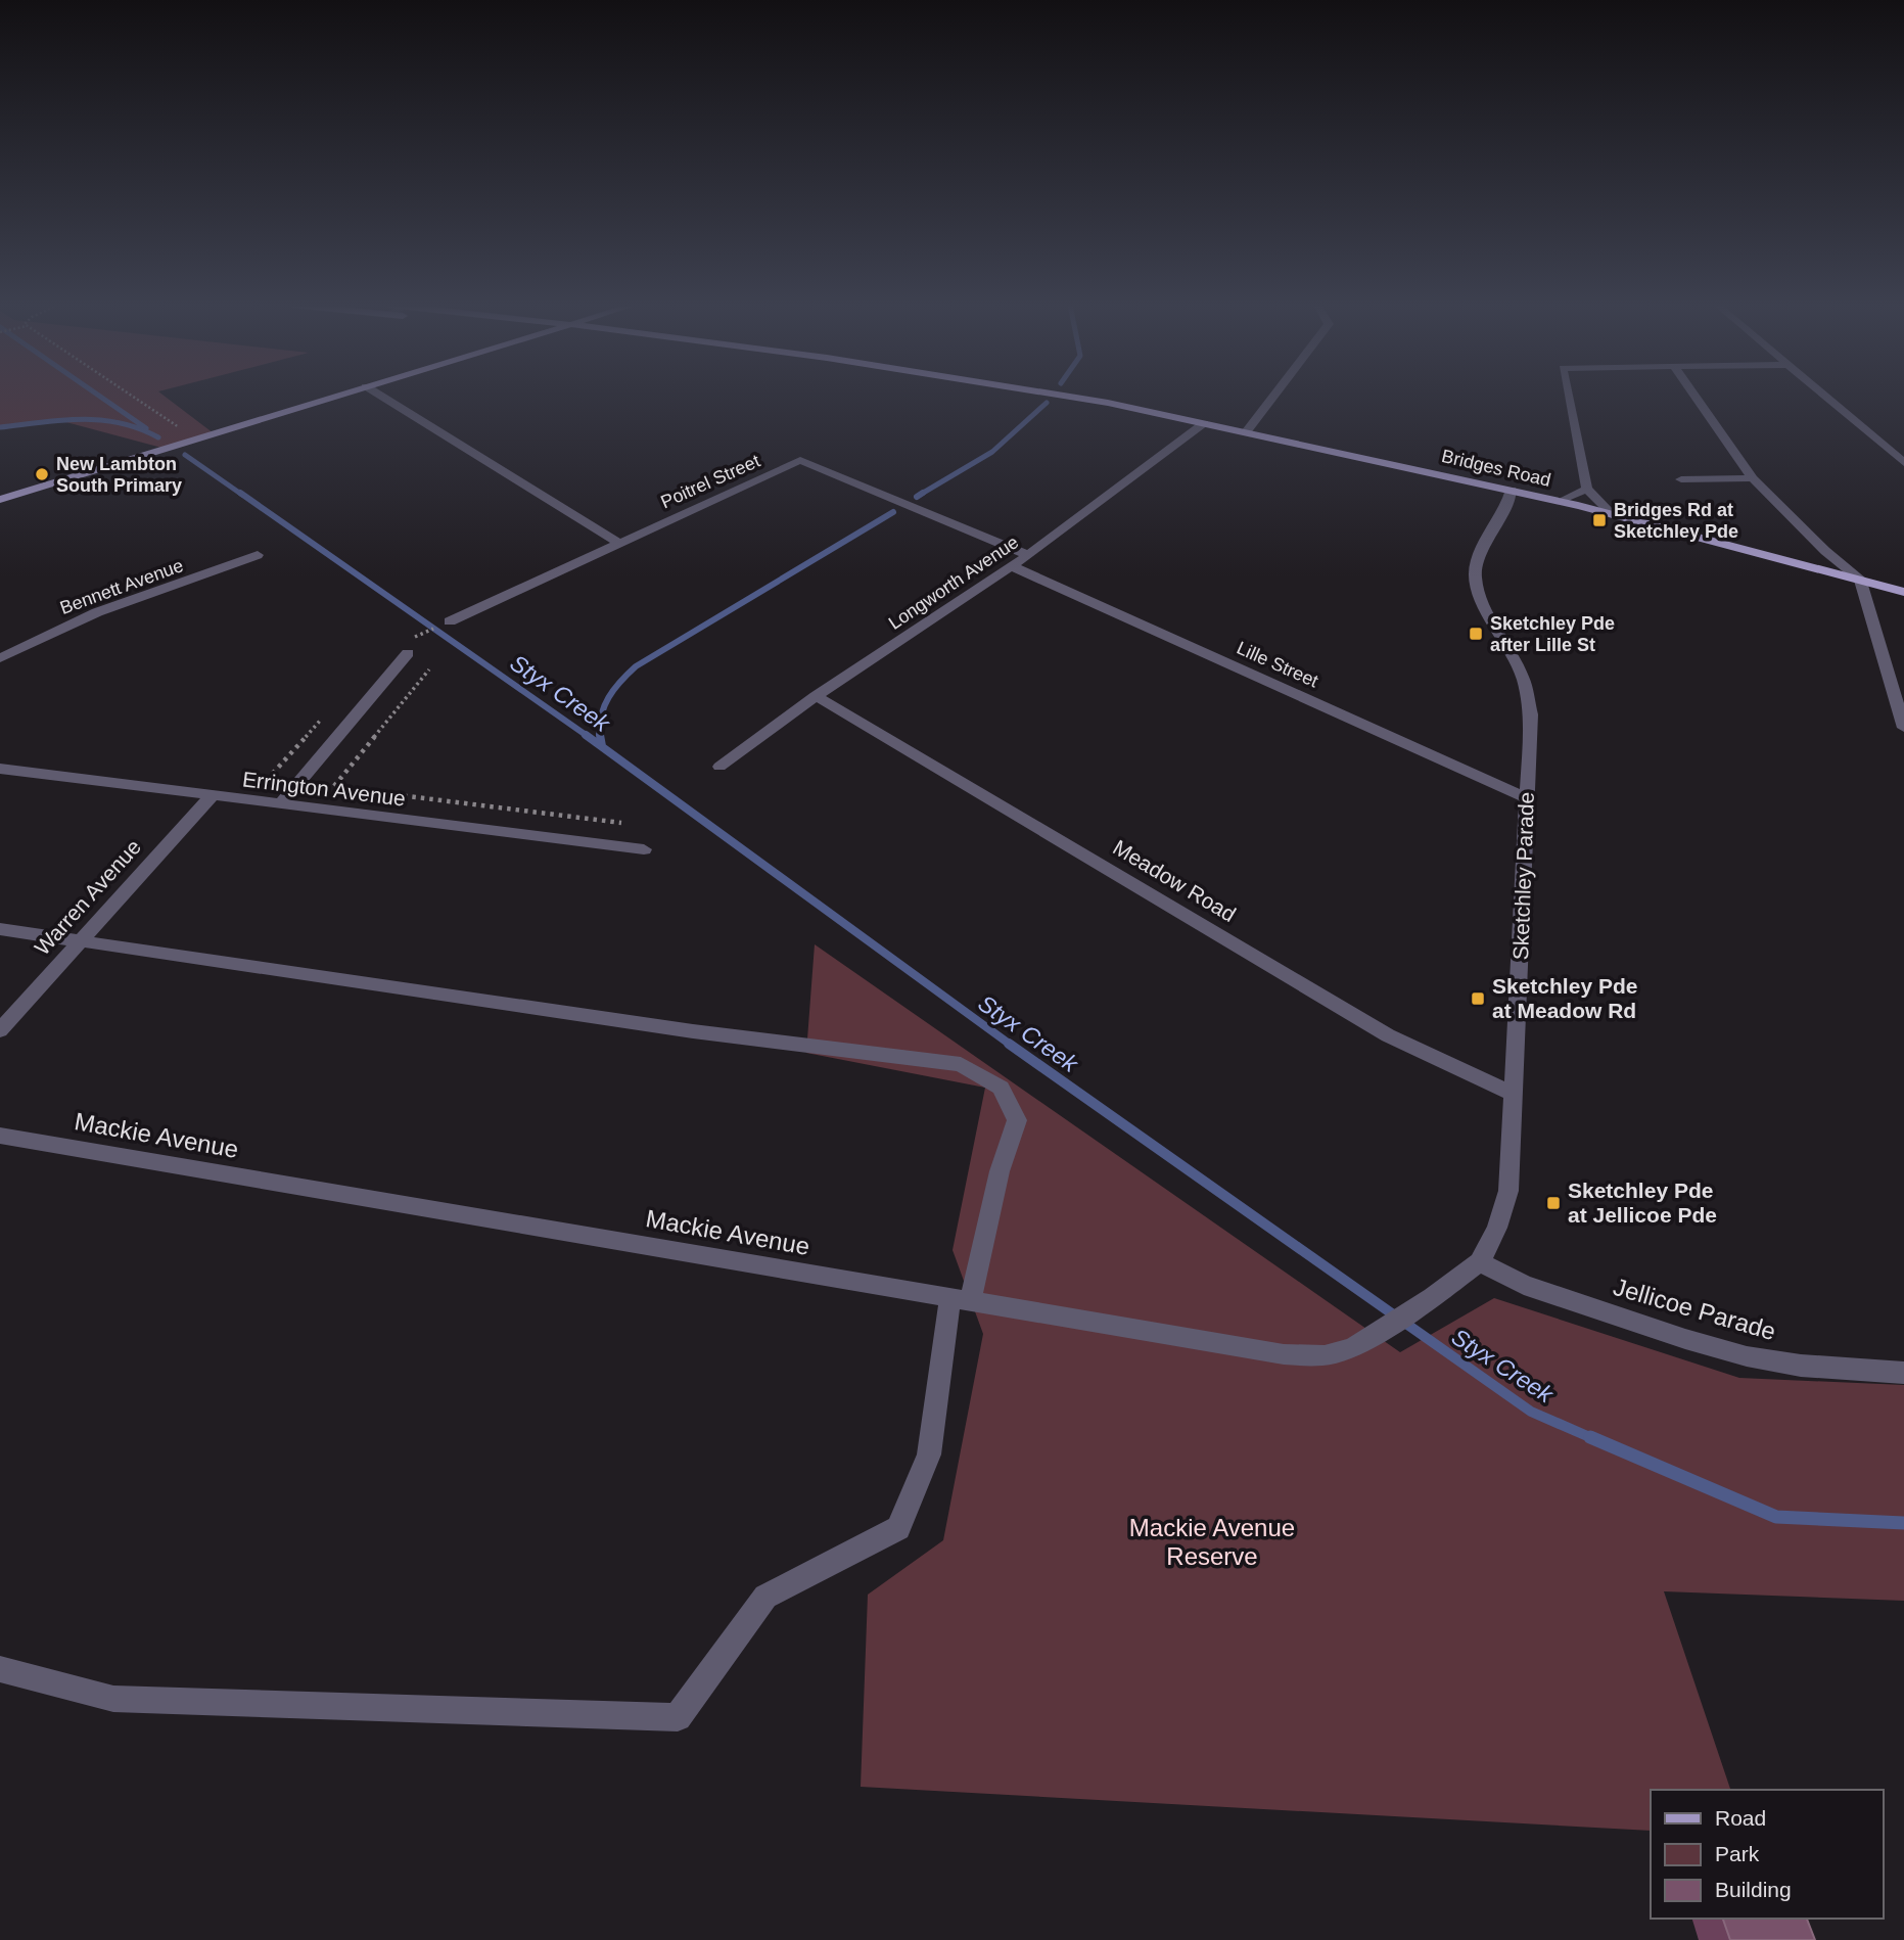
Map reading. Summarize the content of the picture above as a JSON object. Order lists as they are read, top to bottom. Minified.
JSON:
{"streets":{"main road":["Bridges Road"],"street":["Poitrel Street","Longworth Avenue","Bennett Avenue","Lille Street","Errington Avenue","Sketchley Parade","Meadow Road","Warren Avenue","Mackie Avenue","Jellicoe Parade"]},"crossings":[["Bridges Road","Longworth Avenue"],["Bridges Road","Sketchley Parade"],["Poitrel Street","Longworth Avenue"],["Longworth Avenue","Lille Street"],["Longworth Avenue","Meadow Road"],["Lille Street","Sketchley Parade"],["Errington Avenue","Warren Avenue"],["Sketchley Parade","Meadow Road"],["Sketchley Parade","Mackie Avenue"],["Sketchley Parade","Jellicoe Parade"]],"water":["Styx Creek"],"parks":["Mackie Avenue Reserve"],"places":{"other":["New Lambton South Primary"],"transit":["Bridges Rd at Sketchley Pde","Sketchley Pde after Lille St","Sketchley Pde at Meadow Rd","Sketchley Pde at Jellicoe Pde"]},"legend":["Road","Park","Building"]}
